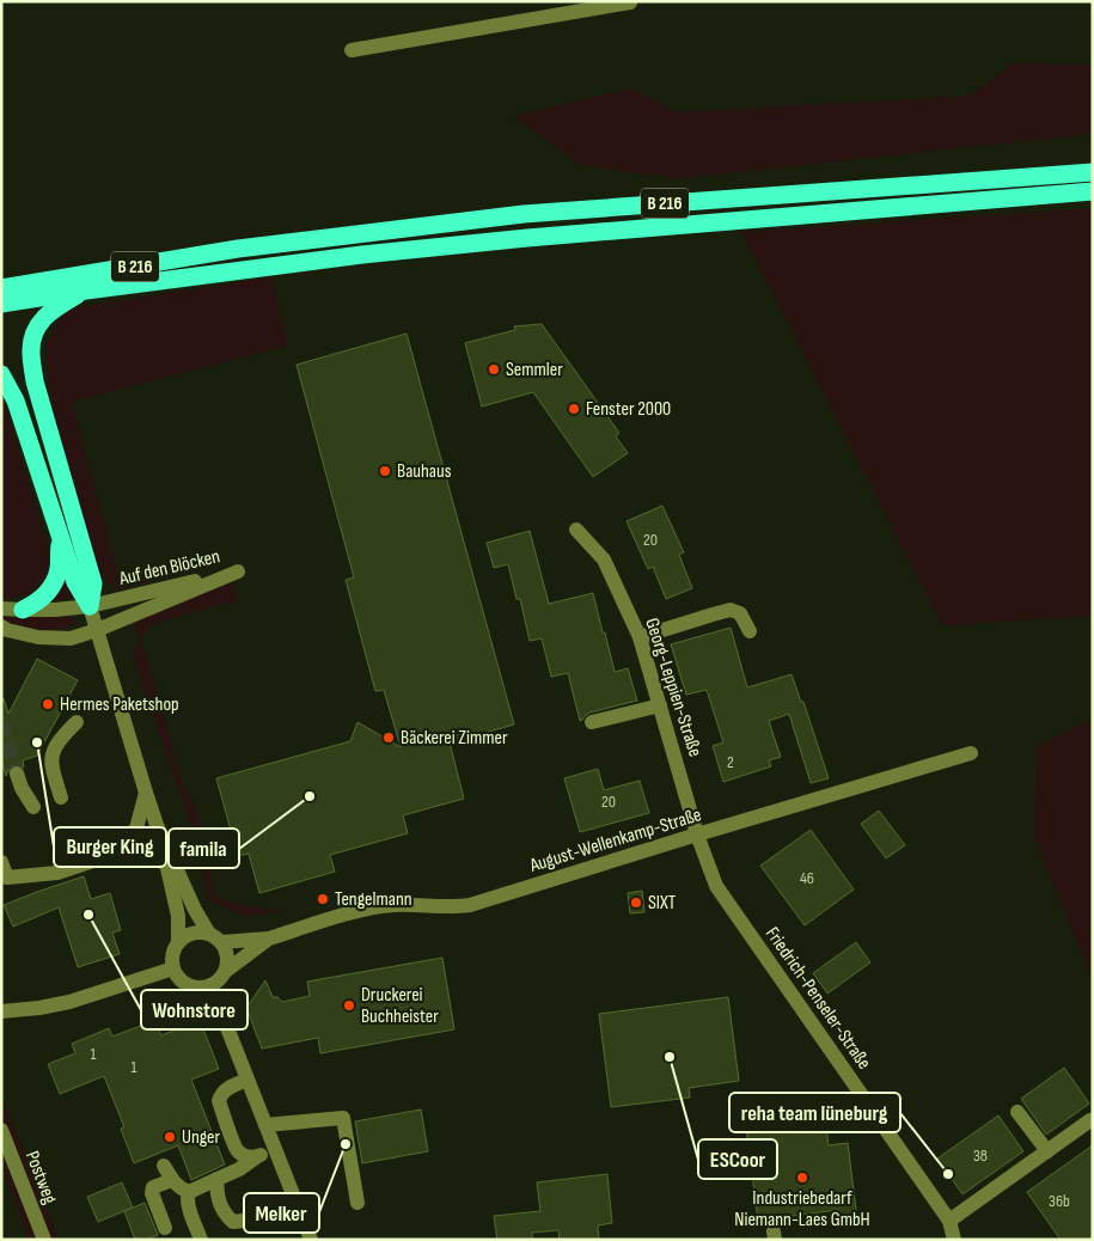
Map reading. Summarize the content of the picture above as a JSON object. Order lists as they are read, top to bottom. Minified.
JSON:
{"streets":{"highway":["B 216"],"street":["Auf den Blöcken","Georg-Leppien-Straße","August-Wellenkamp-Straße","Friedrich-Penseler-Straße","Postweg"]},"crossings":[["Georg-Leppien-Straße","August-Wellenkamp-Straße"],["Georg-Leppien-Straße","Friedrich-Penseler-Straße"],["August-Wellenkamp-Straße","Friedrich-Penseler-Straße"]],"places":["Semmler","Fenster 2000","Bauhaus","Hermes Paketshop","Bäckerei Zimmer","Burger King","famila","Tengelmann","SIXT","Wohnstore","Druckerei Buchheister","ESCoor","Unger","Melker","reha team lüneburg","Industriebedarf Niemann-Laes GmbH"],"house_numbers":["20","2","20","46","1","1","38","36b"]}
